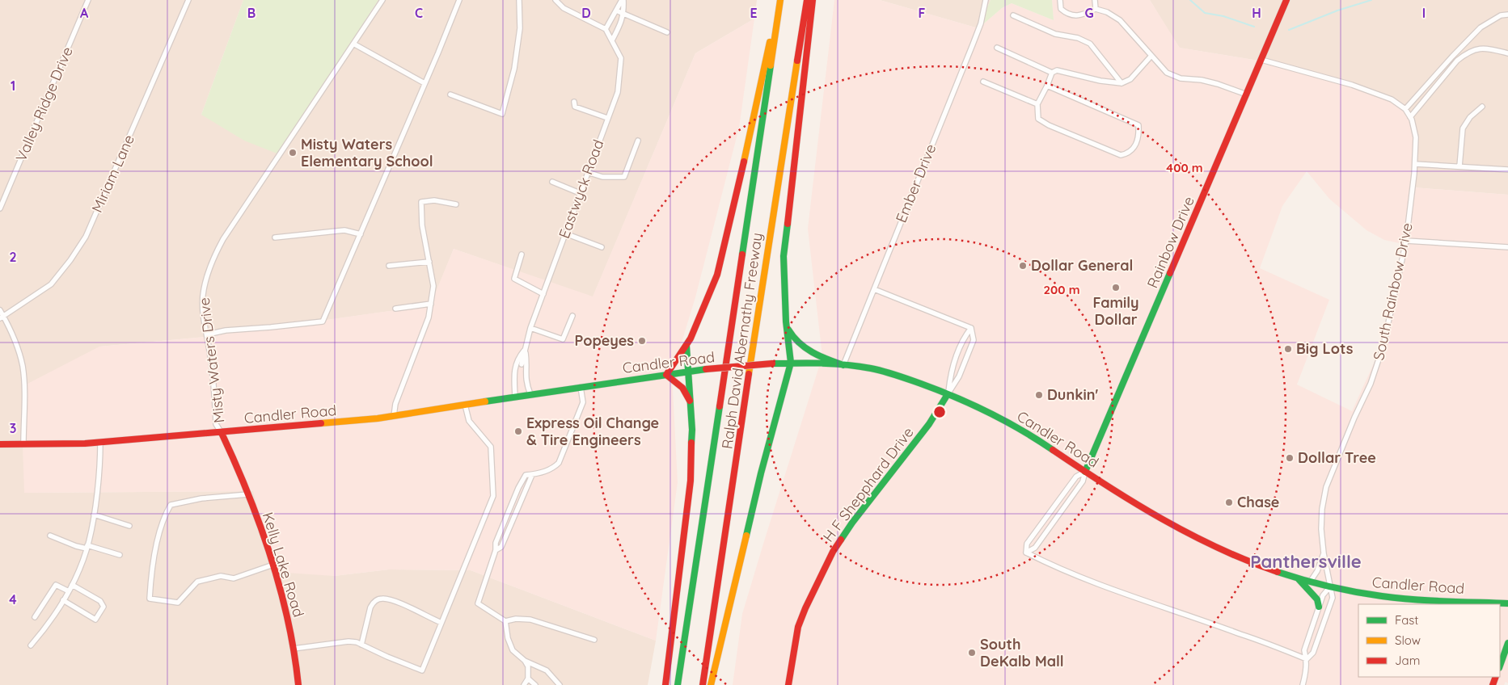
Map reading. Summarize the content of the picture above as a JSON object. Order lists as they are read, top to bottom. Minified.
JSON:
{"streets":{"main road":["Rainbow Drive","Ralph David Abernathy Freeway","Candler Road","H F Shepphard Drive","Kelly Lake Road"],"street":["Valley Ridge Drive","Miriam Lane","Ember Drive","Eastwyck Road","South Rainbow Drive","Misty Waters Drive"]},"crossings":[["Ember Drive","Candler Road"],["Eastwyck Road","Candler Road"],["Rainbow Drive","South Rainbow Drive"],["Rainbow Drive","Candler Road"],["South Rainbow Drive","Candler Road"],["Misty Waters Drive","Candler Road"],["Misty Waters Drive","Kelly Lake Road"],["Candler Road","H F Shepphard Drive"],["Candler Road","Kelly Lake Road"]],"districts":["Panthersville"],"places":["Misty Waters Elementary School","Dollar General","Family Dollar","Popeyes","Big Lots","Dunkin'","Express Oil Change & Tire Engineers","Dollar Tree","Chase","South DeKalb Mall"],"legend":["Fast","Slow","Jam"],"grid":{"columns":["A","B","C","D","E","F","G","H","I"],"rows":["1","2","3","4"]},"rings":["400 m","200 m"]}
